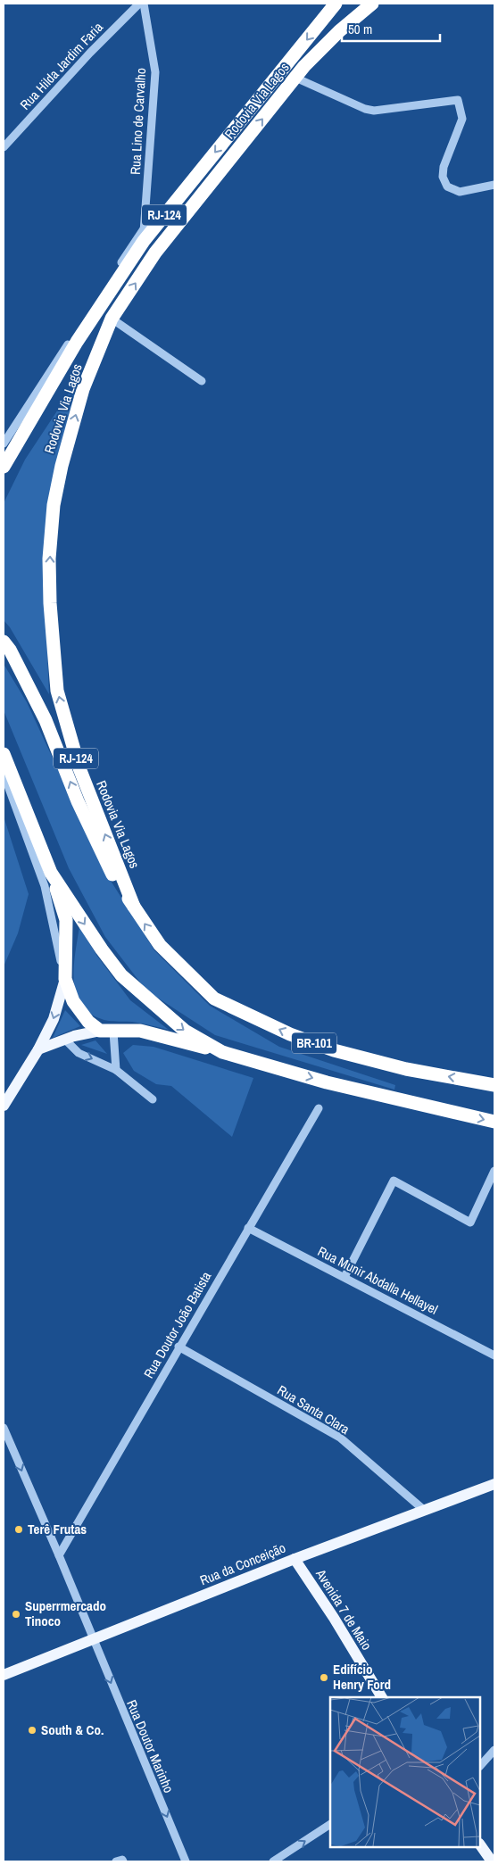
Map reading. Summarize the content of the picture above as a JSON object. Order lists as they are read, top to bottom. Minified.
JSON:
{"streets":{"highway":["Rodovia Via Lagos","RJ-124","BR-101"],"main road":["Rua da Conceição","Avenida 7 de Maio"],"street":["Rua Hilda Jardim Faria","Rua Lino de Carvalho","Rua Munir Abdalla Hellayel","Rua Doutor João Batista","Rua Santa Clara","Rua Doutor Marinho"]},"crossings":[["Rodovia Via Lagos","Rua Lino de Carvalho"],["Rodovia Via Lagos","RJ-124"],["Rodovia Via Lagos","BR-101"],["Rua Munir Abdalla Hellayel","Rua Doutor João Batista"],["Rua Doutor João Batista","Rua Santa Clara"],["Rua Doutor João Batista","Rua Doutor Marinho"],["Rua Santa Clara","Rua da Conceição"],["Rua da Conceição","Avenida 7 de Maio"],["Rua da Conceição","Rua Doutor Marinho"]],"one_way":["Rua Doutor Marinho"],"places":["Terê Frutas","Superrmercado Tinoco","Edifício Henry Ford","South & Co."],"scale_bar":"50 m"}
